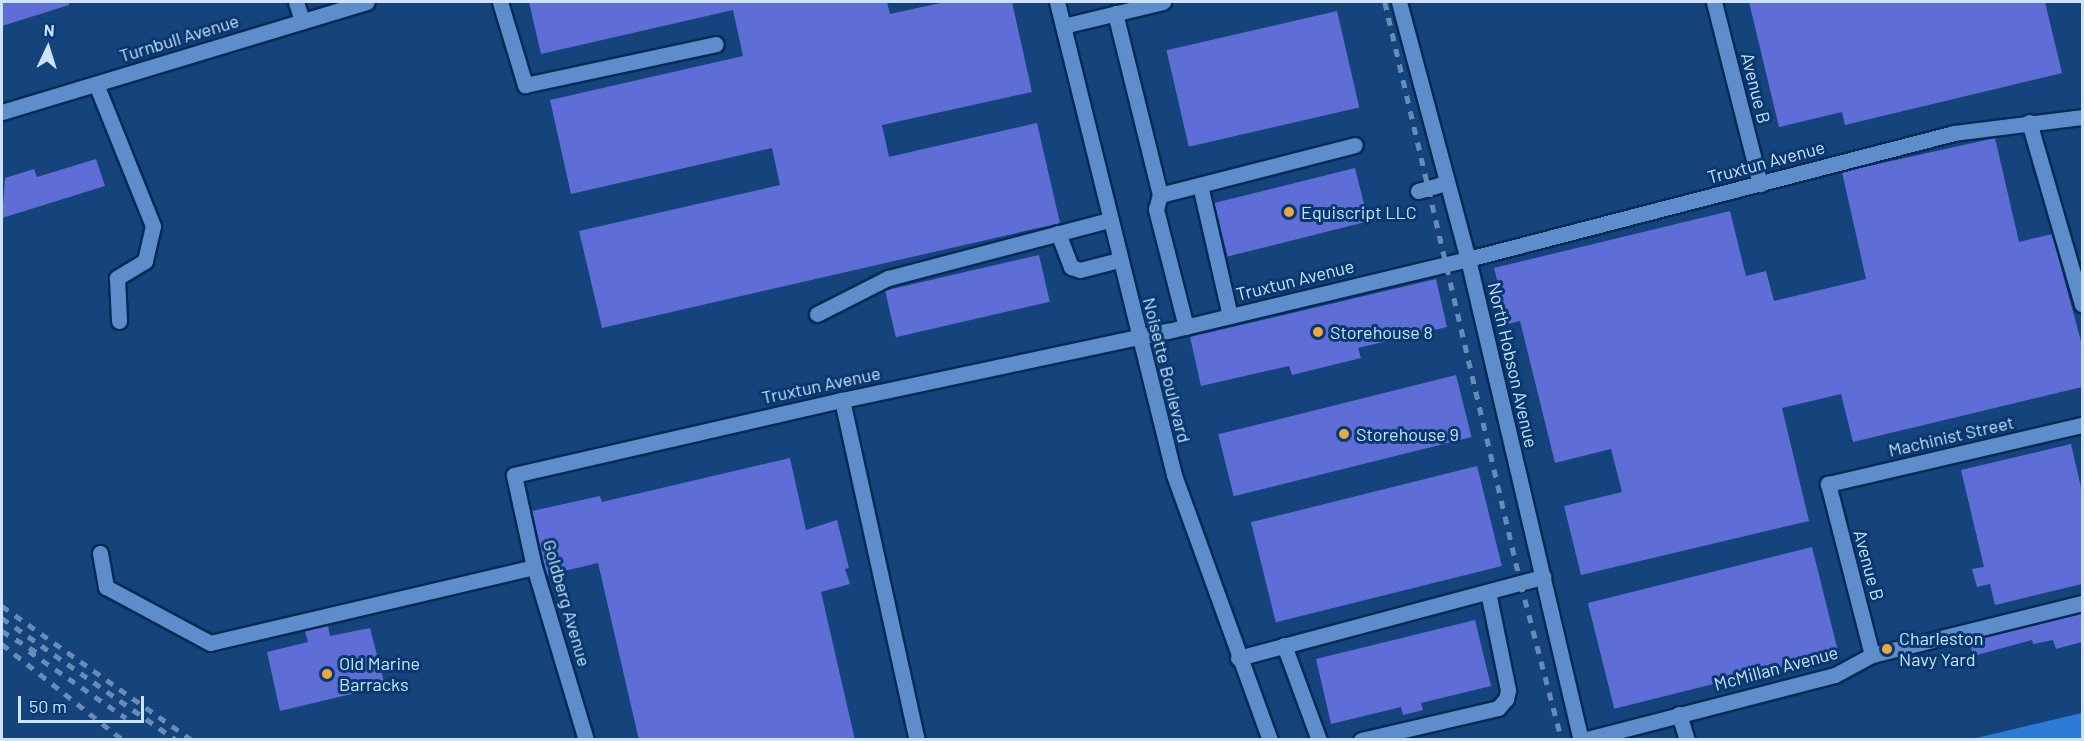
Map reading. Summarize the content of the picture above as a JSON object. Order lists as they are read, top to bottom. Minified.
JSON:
{"streets":{"street":["Turnbull Avenue","Avenue B","Truxtun Avenue","North Hobson Avenue","Noisette Boulevard","Machinist Street","Goldberg Avenue","McMillan Avenue"]},"crossings":[["Avenue B","Truxtun Avenue"],["Avenue B","Machinist Street"],["Avenue B","McMillan Avenue"],["Truxtun Avenue","North Hobson Avenue"],["Truxtun Avenue","Noisette Boulevard"],["Truxtun Avenue","Goldberg Avenue"],["North Hobson Avenue","McMillan Avenue"]],"places":["Equiscript LLC","Storehouse 8","Storehouse 9","Charleston Navy Yard","Old Marine Barracks"],"scale_bar":"50 m","north":"top"}
